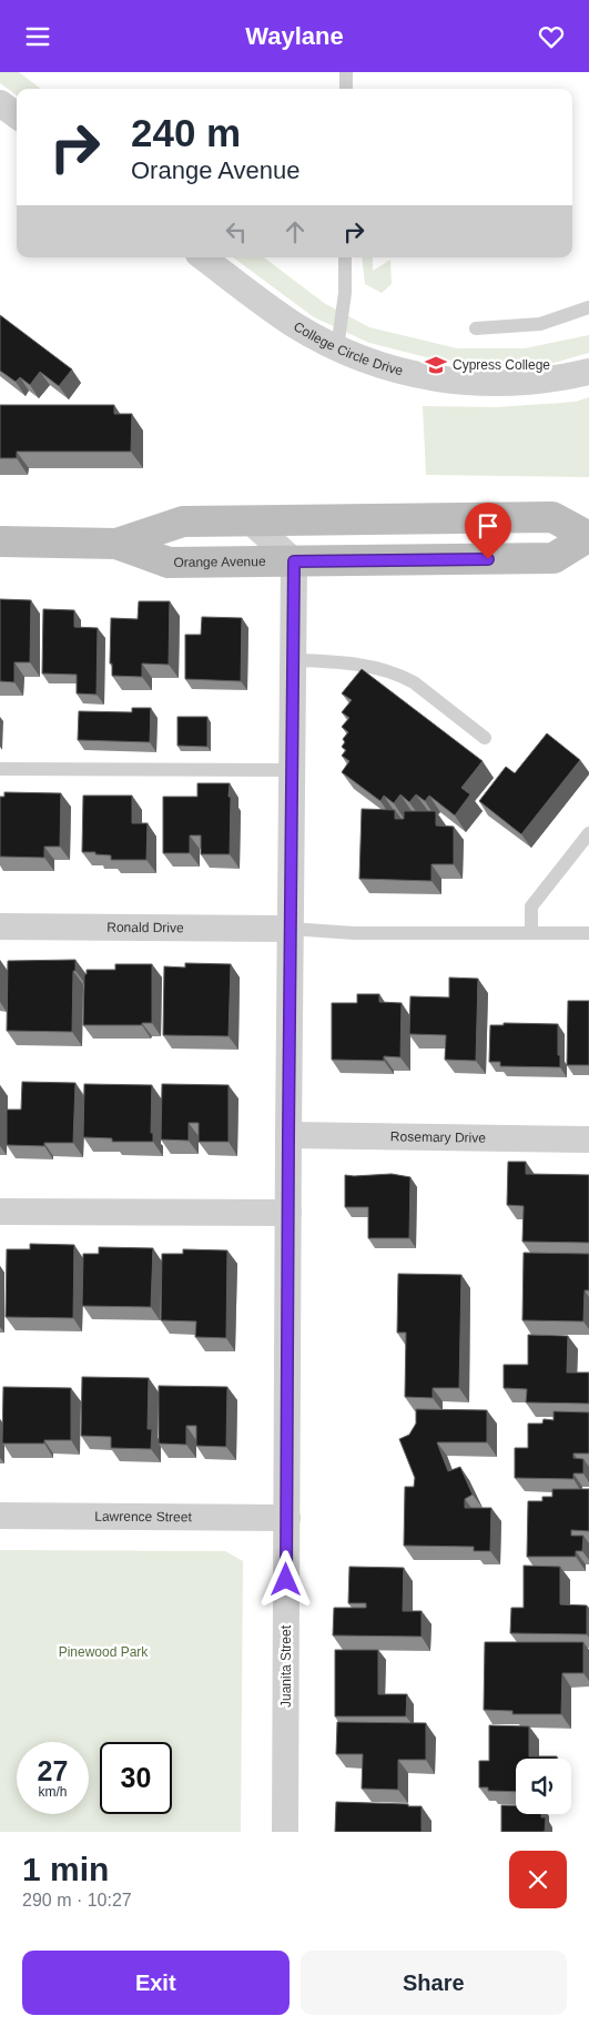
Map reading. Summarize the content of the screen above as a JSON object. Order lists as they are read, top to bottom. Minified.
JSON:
{"streets":{"main road":["Orange Avenue"],"street":["College Circle Drive","Ronald Drive","Rosemary Drive","Lawrence Street","Juanita Street"]},"crossings":[["Orange Avenue","Juanita Street"],["Ronald Drive","Juanita Street"],["Rosemary Drive","Juanita Street"],["Lawrence Street","Juanita Street"]],"parks":["Pinewood Park"],"places":{"school or university":["Cypress College"]},"page":{"header":"Waylane","turn":["240 m","Orange Avenue"],"speed":"27 km/h","limit":"30","heading":["1 min","290 m · 10:27"],"buttons":["Exit","Share"]}}
